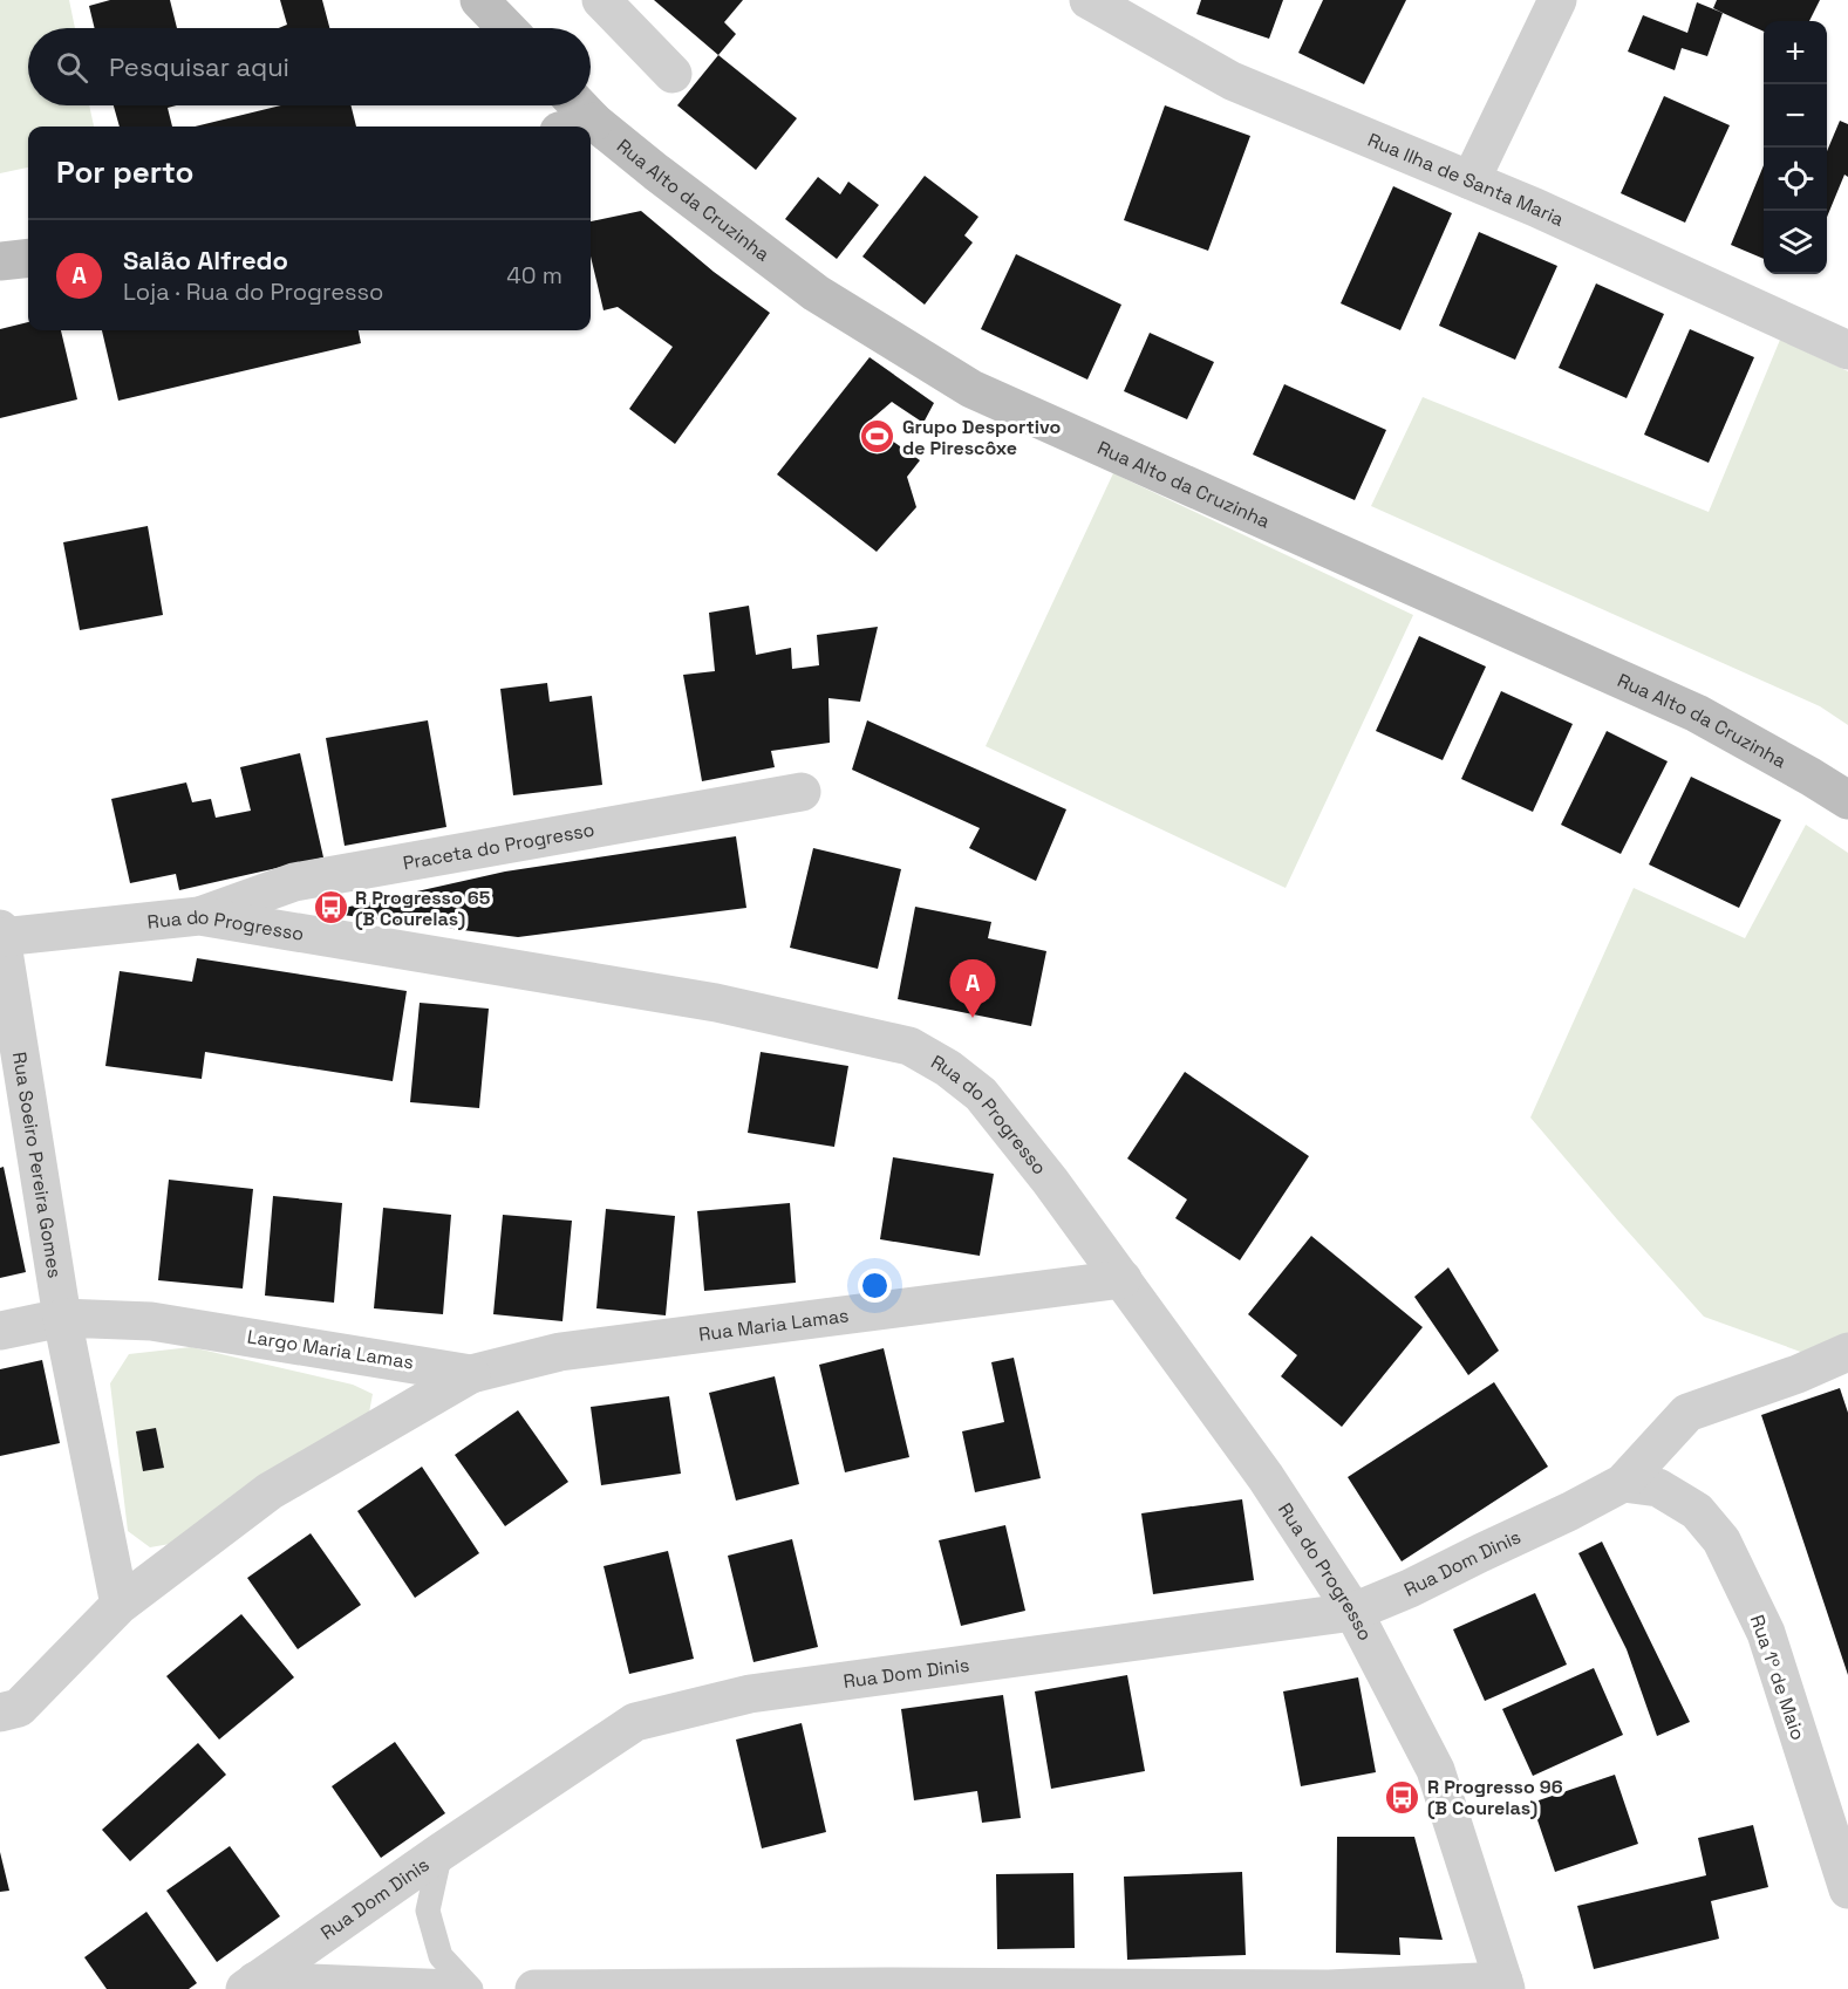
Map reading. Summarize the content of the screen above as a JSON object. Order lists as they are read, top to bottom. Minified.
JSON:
{"streets":{"street":["Rua Ilha de Santa Maria","Rua Alto da Cruzinha","Praceta do Progresso","Rua do Progresso","Rua Soeiro Pereira Gomes","Rua Maria Lamas","Largo Maria Lamas","Rua Dom Dinis","Rua 1º de Maio"]},"crossings":[["Praceta do Progresso","Rua do Progresso"],["Rua do Progresso","Rua Soeiro Pereira Gomes"],["Rua do Progresso","Rua Maria Lamas"],["Rua do Progresso","Rua Dom Dinis"],["Rua Soeiro Pereira Gomes","Largo Maria Lamas"],["Rua Maria Lamas","Largo Maria Lamas"],["Rua Dom Dinis","Rua 1º de Maio"]],"places":{"sports":["Grupo Desportivo de Pirescôxe"],"bus stop":["R Progresso 65 (B Courelas)","R Progresso 96 (B Courelas)"]},"page":{"map_buttons":["+","−"],"search":"Pesquisar aqui","heading":"Por perto","list":[{"mark":"A","name":"Salão Alfredo","note":"Loja · Rua do Progresso","value":"40 m"}],"pins":"A"}}
